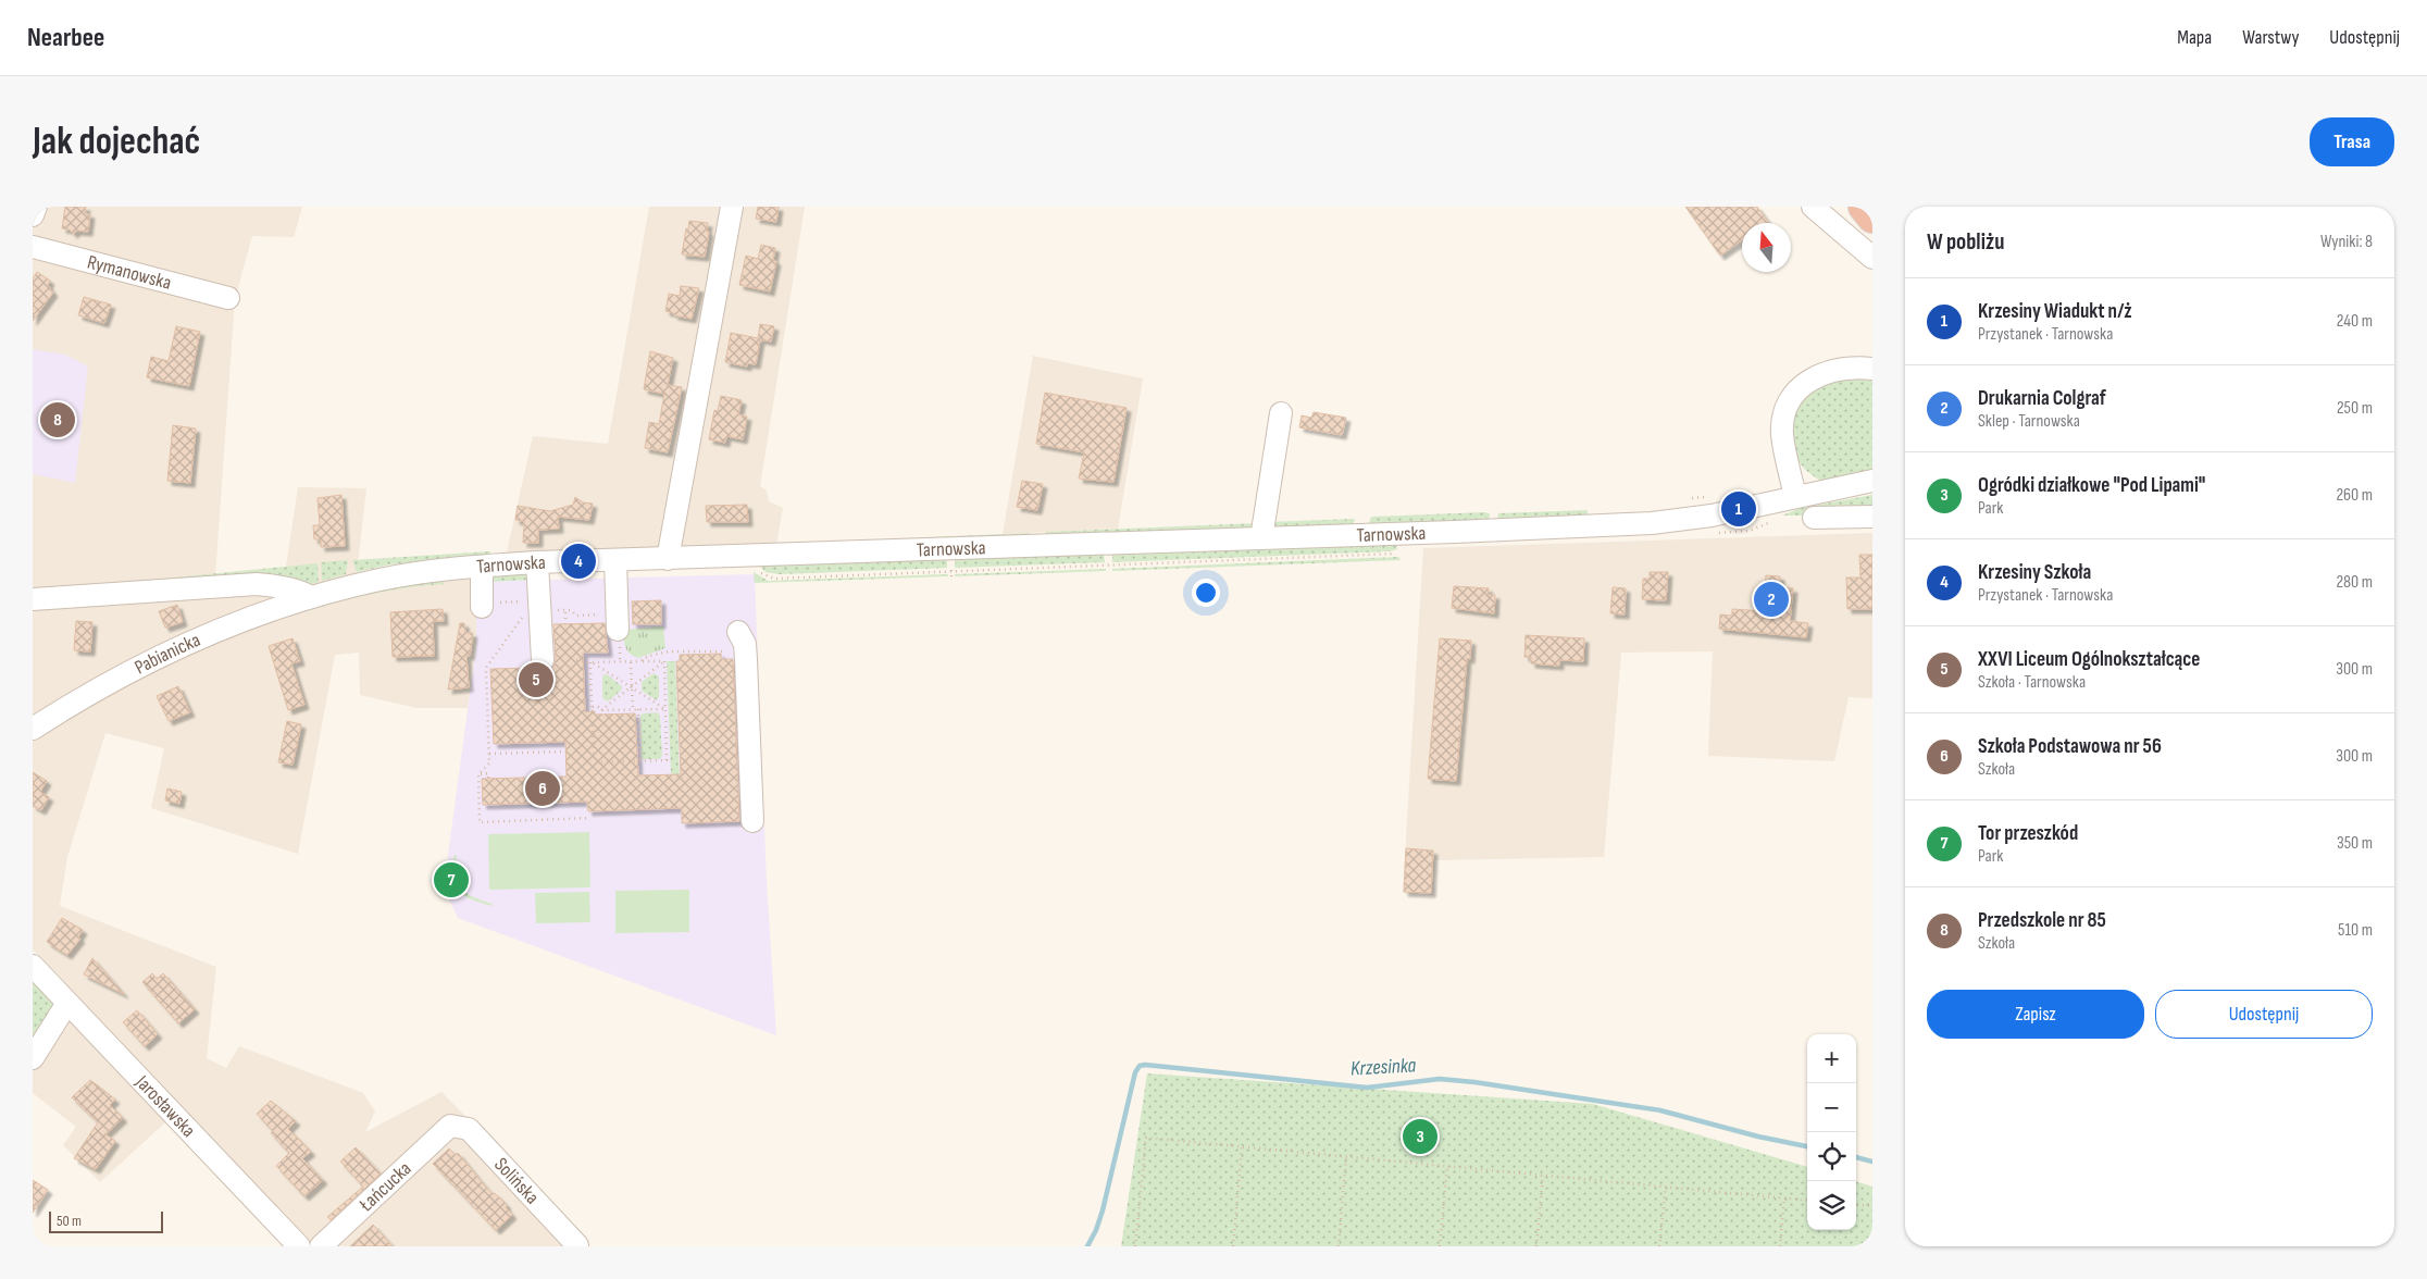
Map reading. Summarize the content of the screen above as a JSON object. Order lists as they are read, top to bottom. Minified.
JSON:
{"streets":{"street":["Rymanowska","Tarnowska","Pabianicka","Jarosławska","Solińska","Łańcucka"]},"crossings":[["Tarnowska","Pabianicka"],["Solińska","Łańcucka"]],"water":["Krzesinka"],"scale_bar":"50 m","north":"top","page":{"header":"Nearbee","nav":["Mapa","Warstwy","Udostępnij"],"buttons":["Trasa",["Zapisz","Udostępnij"]],"title":"Jak dojechać","heading":["W pobliżu","Wyniki: 8"],"list":[{"mark":"1","name":"Krzesiny Wiadukt n/ż","note":"Przystanek · Tarnowska","value":"240 m"},{"mark":"2","name":"Drukarnia Colgraf","note":"Sklep · Tarnowska","value":"250 m"},{"mark":"3","name":"Ogródki działkowe \"Pod Lipami\"","note":"Park","value":"260 m"},{"mark":"4","name":"Krzesiny Szkoła","note":"Przystanek · Tarnowska","value":"280 m"},{"mark":"5","name":"XXVI Liceum Ogólnokształcące","note":"Szkoła · Tarnowska","value":"300 m"},{"mark":"6","name":"Szkoła Podstawowa nr 56","note":"Szkoła","value":"300 m"},{"mark":"7","name":"Tor przeszkód","note":"Park","value":"350 m"},{"mark":"8","name":"Przedszkole nr 85","note":"Szkoła","value":"510 m"}],"pins":["8","1","4","2","5","6","7","3"],"map_buttons":["+","−"],"scale":"50 m"}}
